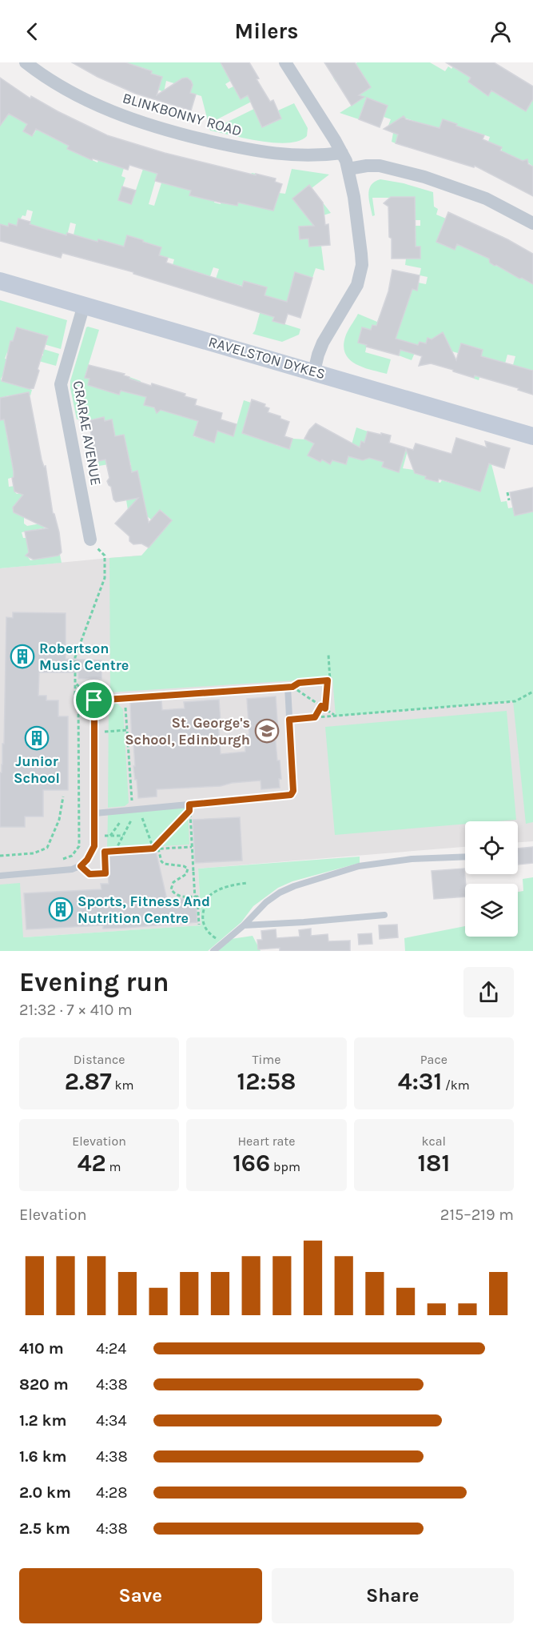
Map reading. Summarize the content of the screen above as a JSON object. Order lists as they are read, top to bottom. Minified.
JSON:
{"streets":{"street":["BLINKBONNY ROAD","RAVELSTON DYKES","CRARAE AVENUE"]},"crossings":[["RAVELSTON DYKES","CRARAE AVENUE"]],"places":{"building":["Robertson Music Centre","Junior School","Sports, Fitness And Nutrition Centre"],"school or university":["St. George's School, Edinburgh"]},"page":{"header":"Milers","heading":["Evening run","21:32 · 7 × 410 m"],"stats":[["Distance","2.87 km"],["Time","12:58"],["Pace","4:31 /km"],["Elevation","42 m"],["Heart rate","166 bpm"],["kcal","181"]],"chart":["Elevation","215–219 m"],"list":[{"name":"410 m","note":"4:24"},{"name":"820 m","note":"4:38"},{"name":"1.2 km","note":"4:34"},{"name":"1.6 km","note":"4:38"},{"name":"2.0 km","note":"4:28"},{"name":"2.5 km","note":"4:38"}],"buttons":["Save","Share"]}}
